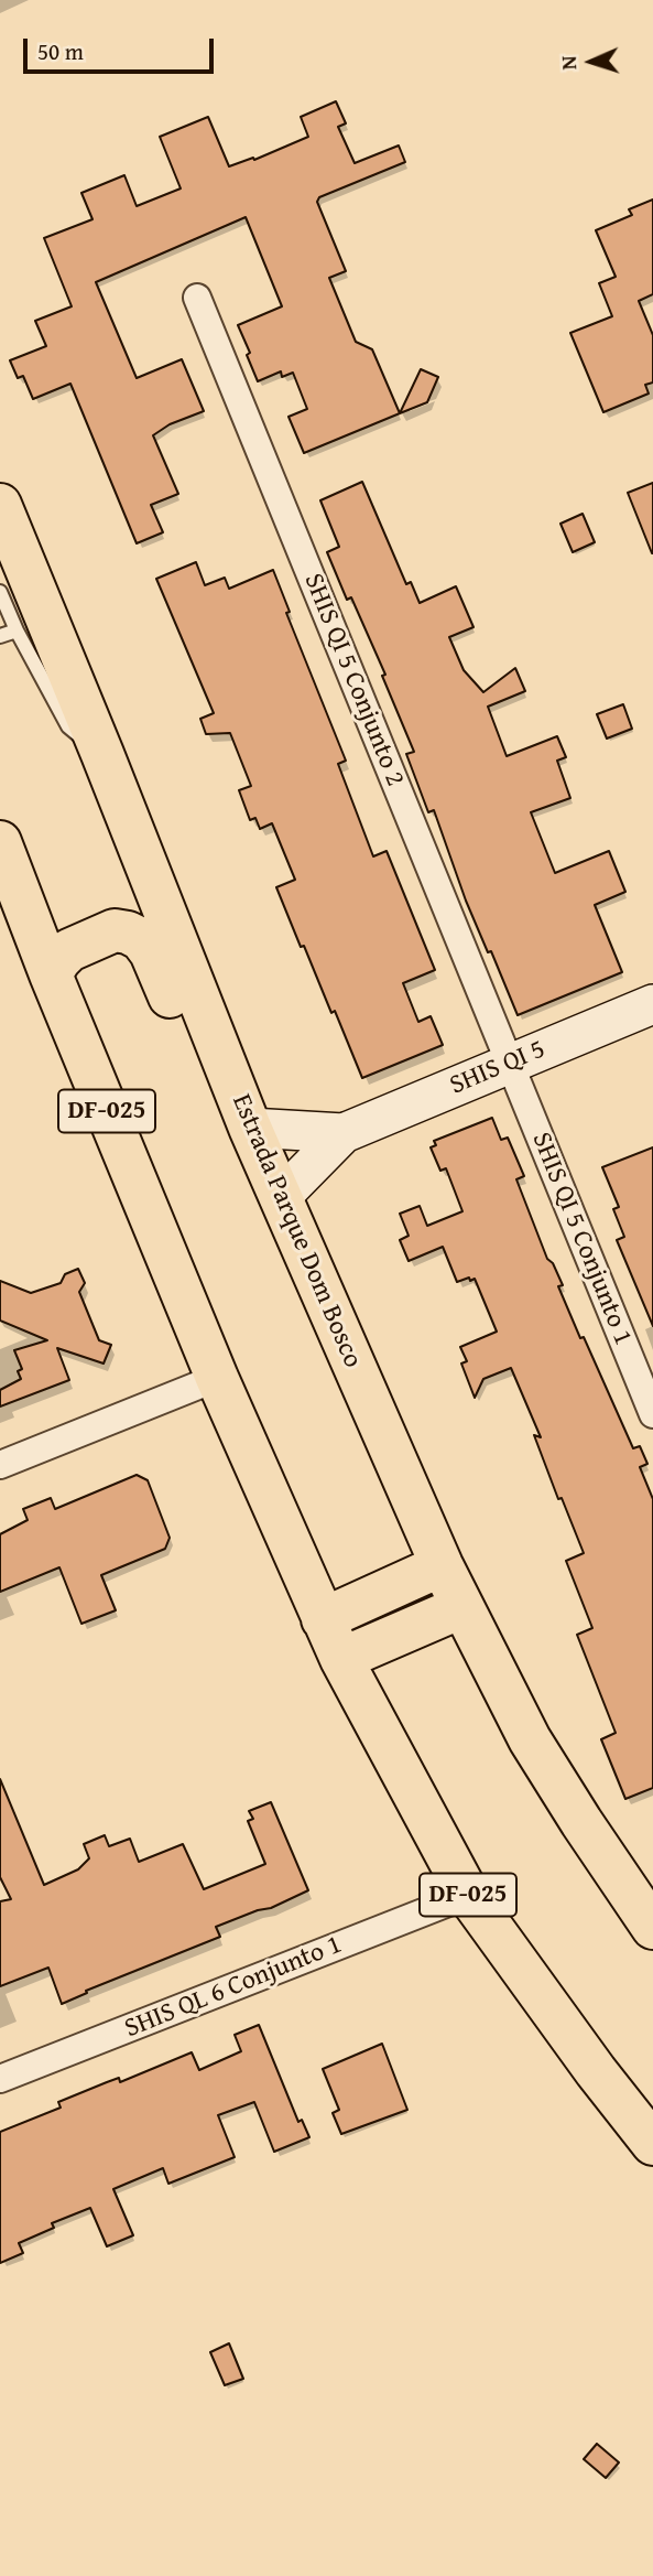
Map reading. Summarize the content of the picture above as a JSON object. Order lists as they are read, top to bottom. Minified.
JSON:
{"streets":{"main road":["DF-025","Estrada Parque Dom Bosco"],"street":["SHIS QI 5 Conjunto 2","SHIS QI 5","SHIS QI 5 Conjunto 1","SHIS QL 6 Conjunto 1"]},"crossings":[["SHIS QI 5 Conjunto 2","SHIS QI 5"],["SHIS QI 5 Conjunto 2","SHIS QI 5 Conjunto 1"],["SHIS QI 5","Estrada Parque Dom Bosco"],["SHIS QI 5","SHIS QI 5 Conjunto 1"],["DF-025","SHIS QL 6 Conjunto 1"]],"scale_bar":"50 m","north":"left"}
